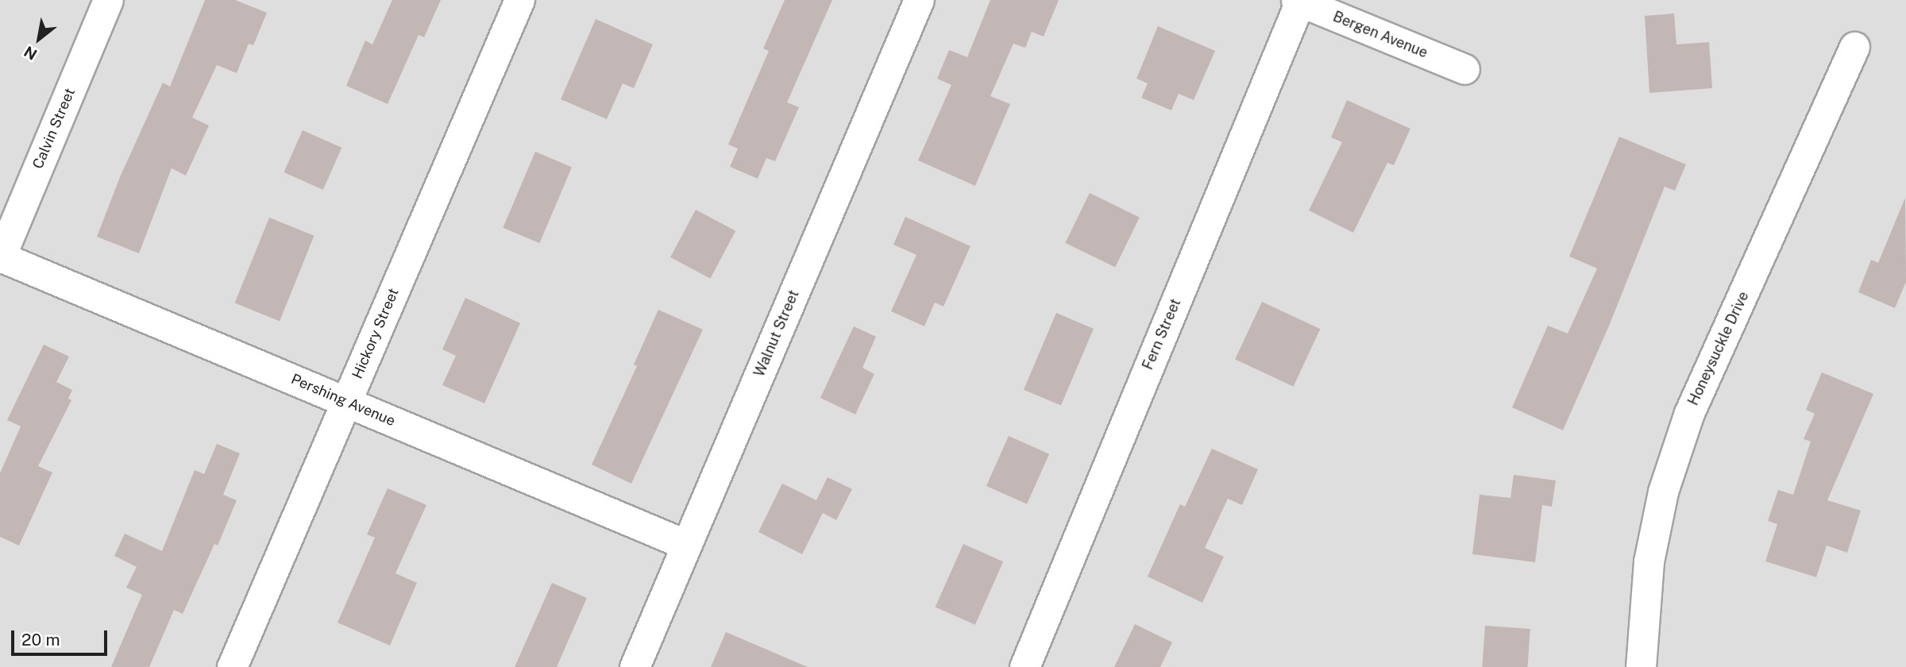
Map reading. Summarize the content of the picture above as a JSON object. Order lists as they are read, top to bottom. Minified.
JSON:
{"streets":{"street":["Bergen Avenue","Calvin Street","Hickory Street","Walnut Street","Fern Street","Honeysuckle Drive","Pershing Avenue"]},"crossings":[["Bergen Avenue","Fern Street"],["Calvin Street","Pershing Avenue"],["Hickory Street","Pershing Avenue"],["Walnut Street","Pershing Avenue"]],"scale_bar":"20 m","north":"bottom left"}
